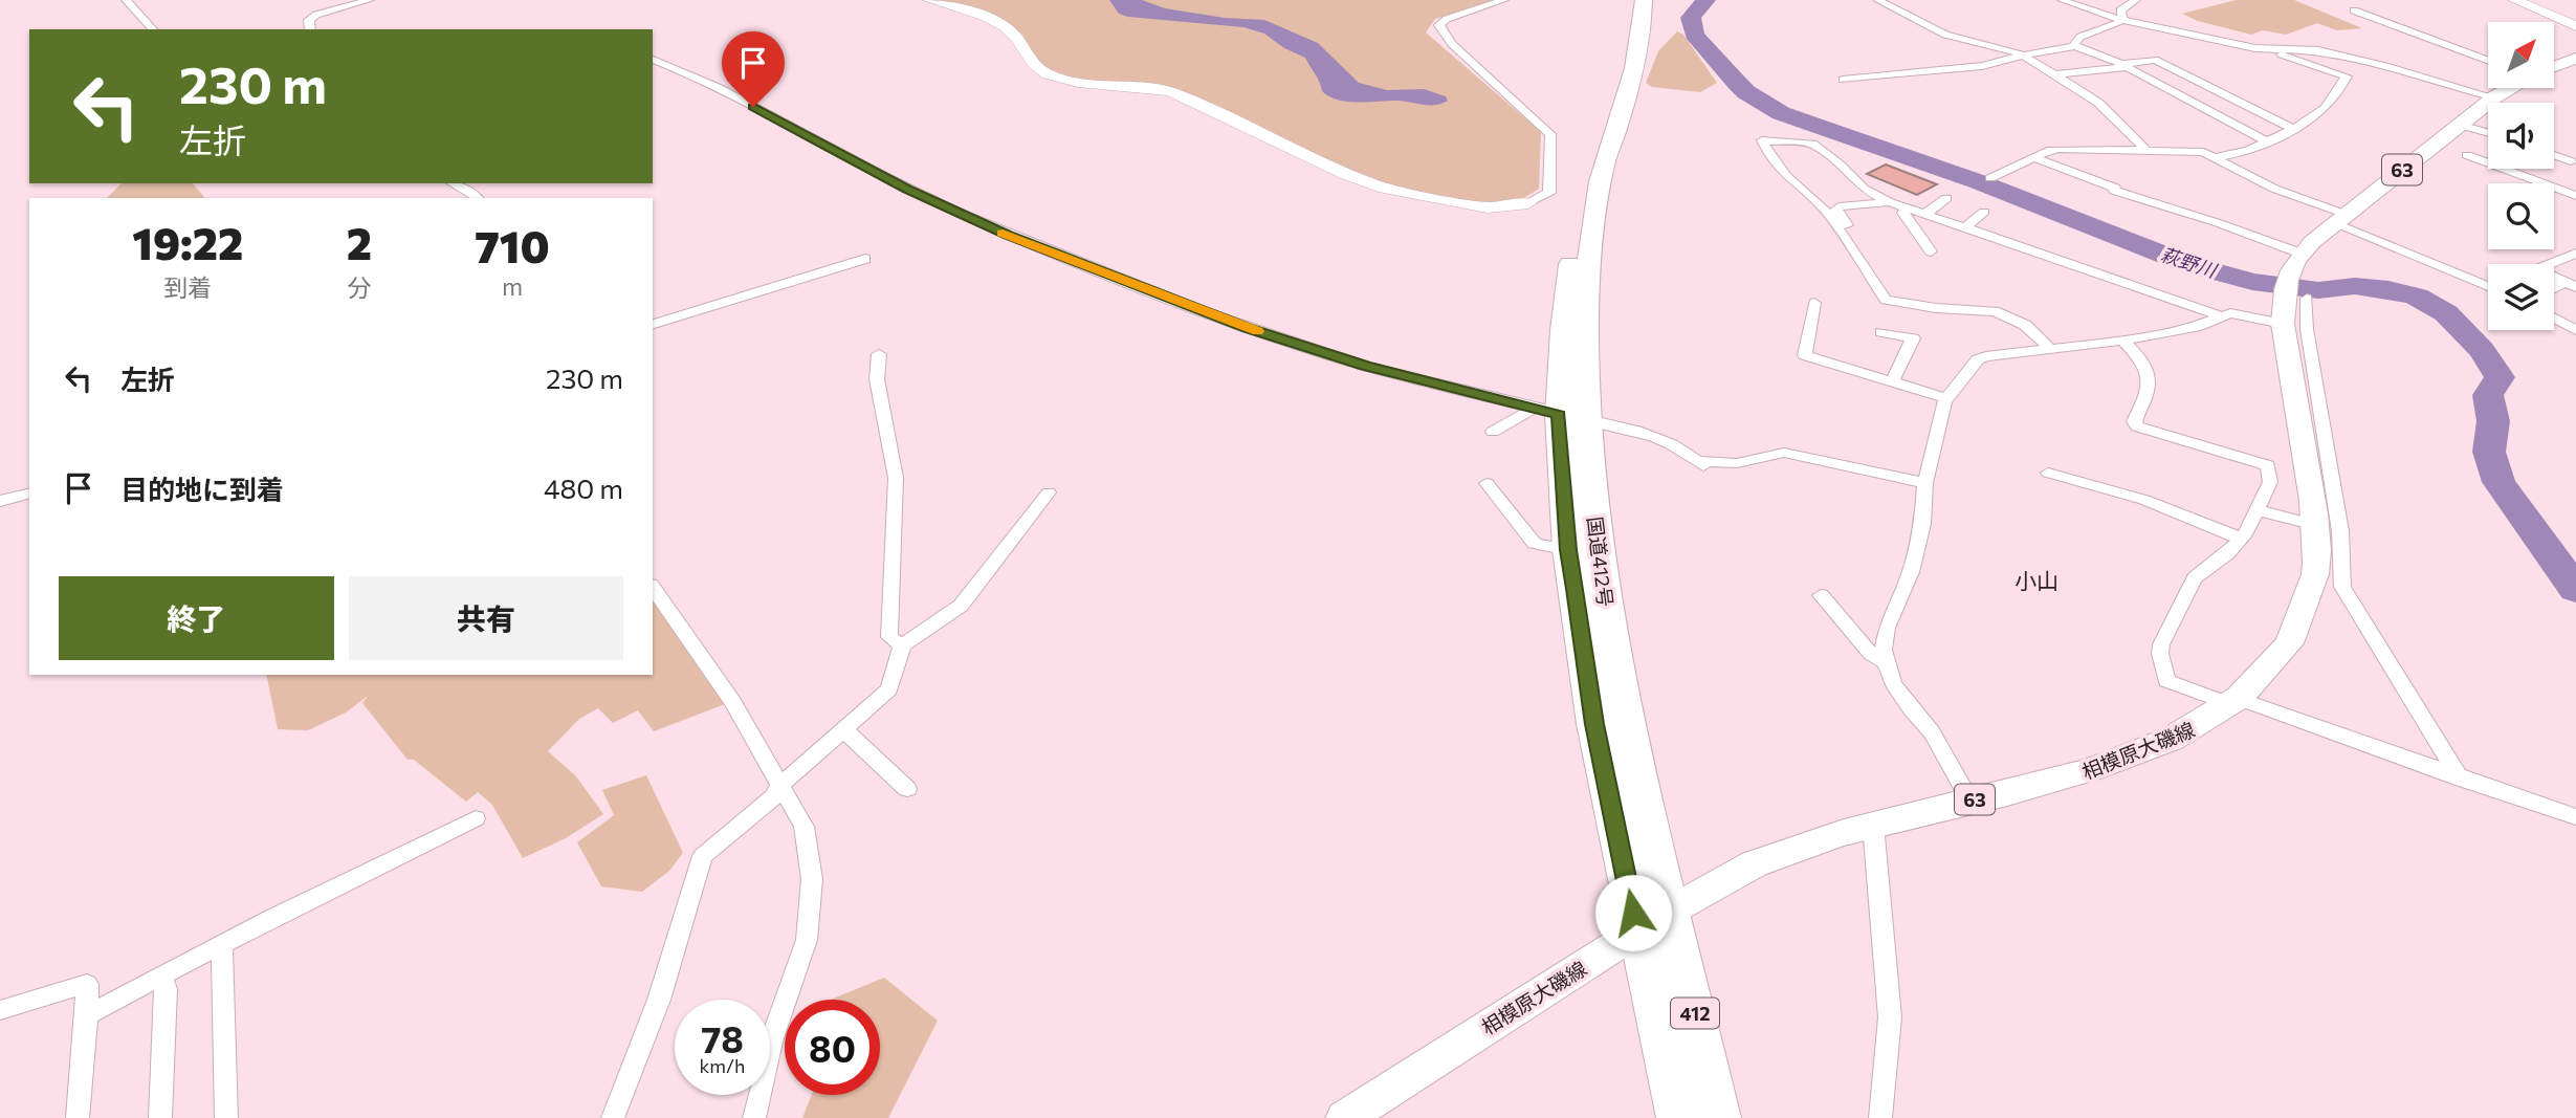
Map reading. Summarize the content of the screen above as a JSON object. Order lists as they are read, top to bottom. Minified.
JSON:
{"streets":{"highway":["国道412号","412"],"main road":["63","相模原大磯線"]},"crossings":[["63","相模原大磯線"],["国道412号","相模原大磯線"]],"districts":["小山"],"water":["萩野川"],"north":"top right","page":{"turn":["230 m","左折"],"eta":["19:22","到着","2","分","710","m"],"list":[{"name":"左折","value":"230 m"},{"name":"目的地に到着","value":"480 m"}],"buttons":["終了","共有"],"speed":"78 km/h","limit":"80"}}
